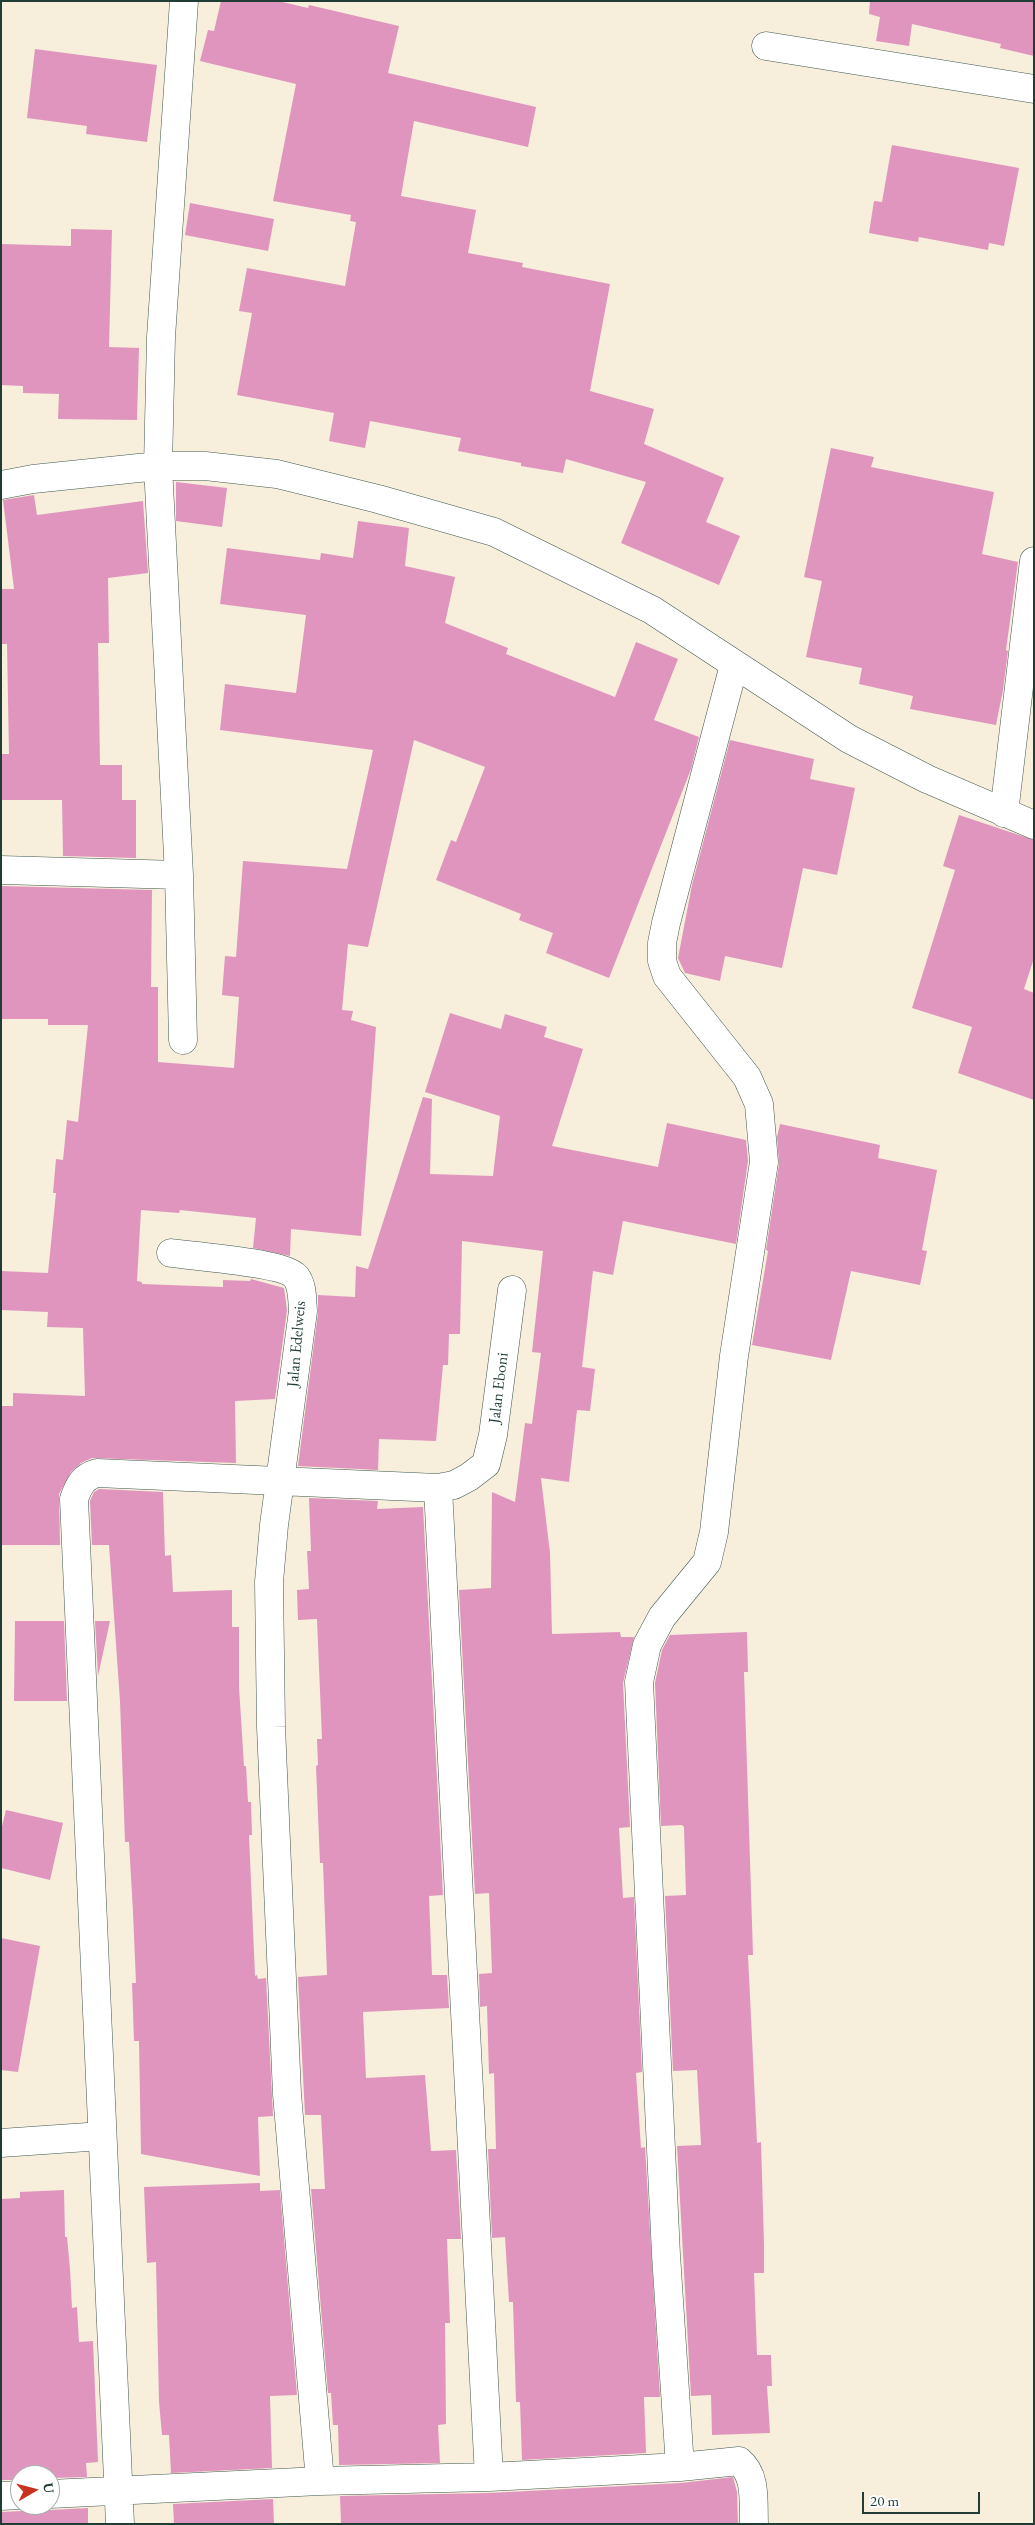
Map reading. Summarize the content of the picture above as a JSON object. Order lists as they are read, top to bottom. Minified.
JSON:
{"streets":{"street":["Jalan Edelweis","Jalan Eboni"]},"scale_bar":"20 m","north":"right"}
